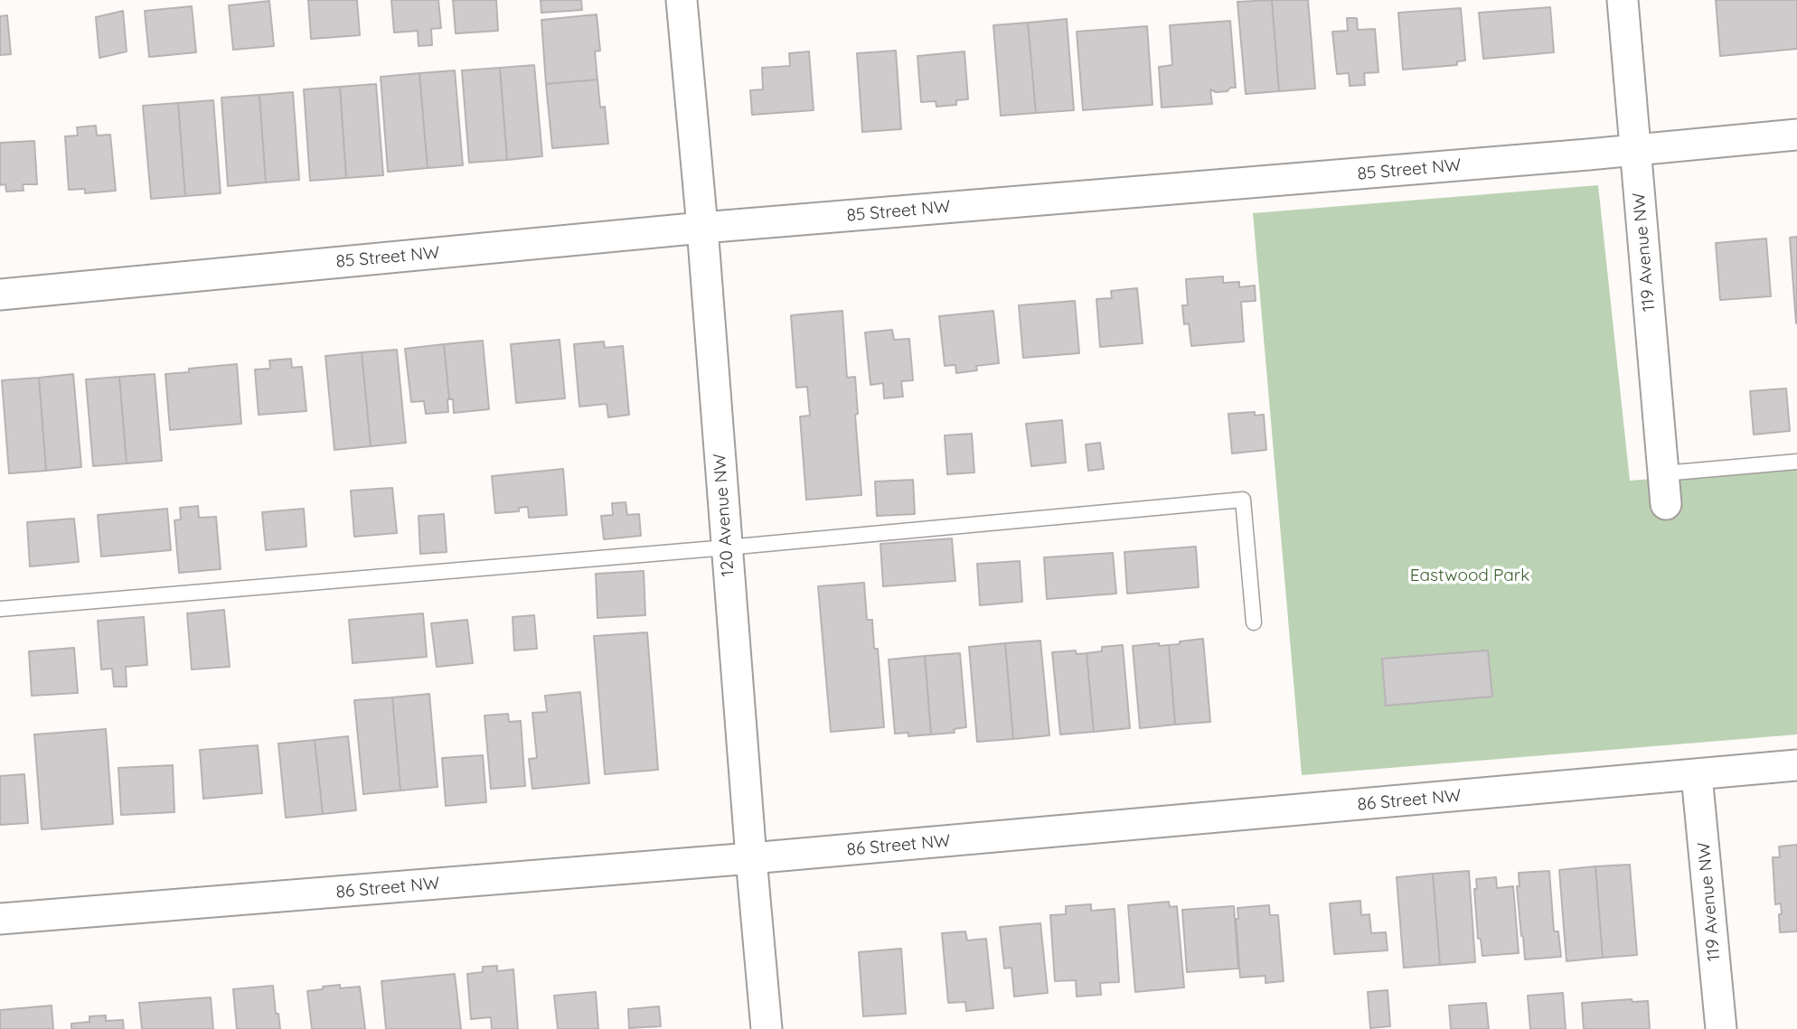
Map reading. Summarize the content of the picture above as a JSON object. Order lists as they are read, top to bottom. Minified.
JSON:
{"streets":{"street":["85 Street NW","119 Avenue NW","120 Avenue NW","86 Street NW"]},"crossings":[["85 Street NW","119 Avenue NW"],["85 Street NW","120 Avenue NW"],["119 Avenue NW","86 Street NW"],["120 Avenue NW","86 Street NW"]],"parks":["Eastwood Park"]}
